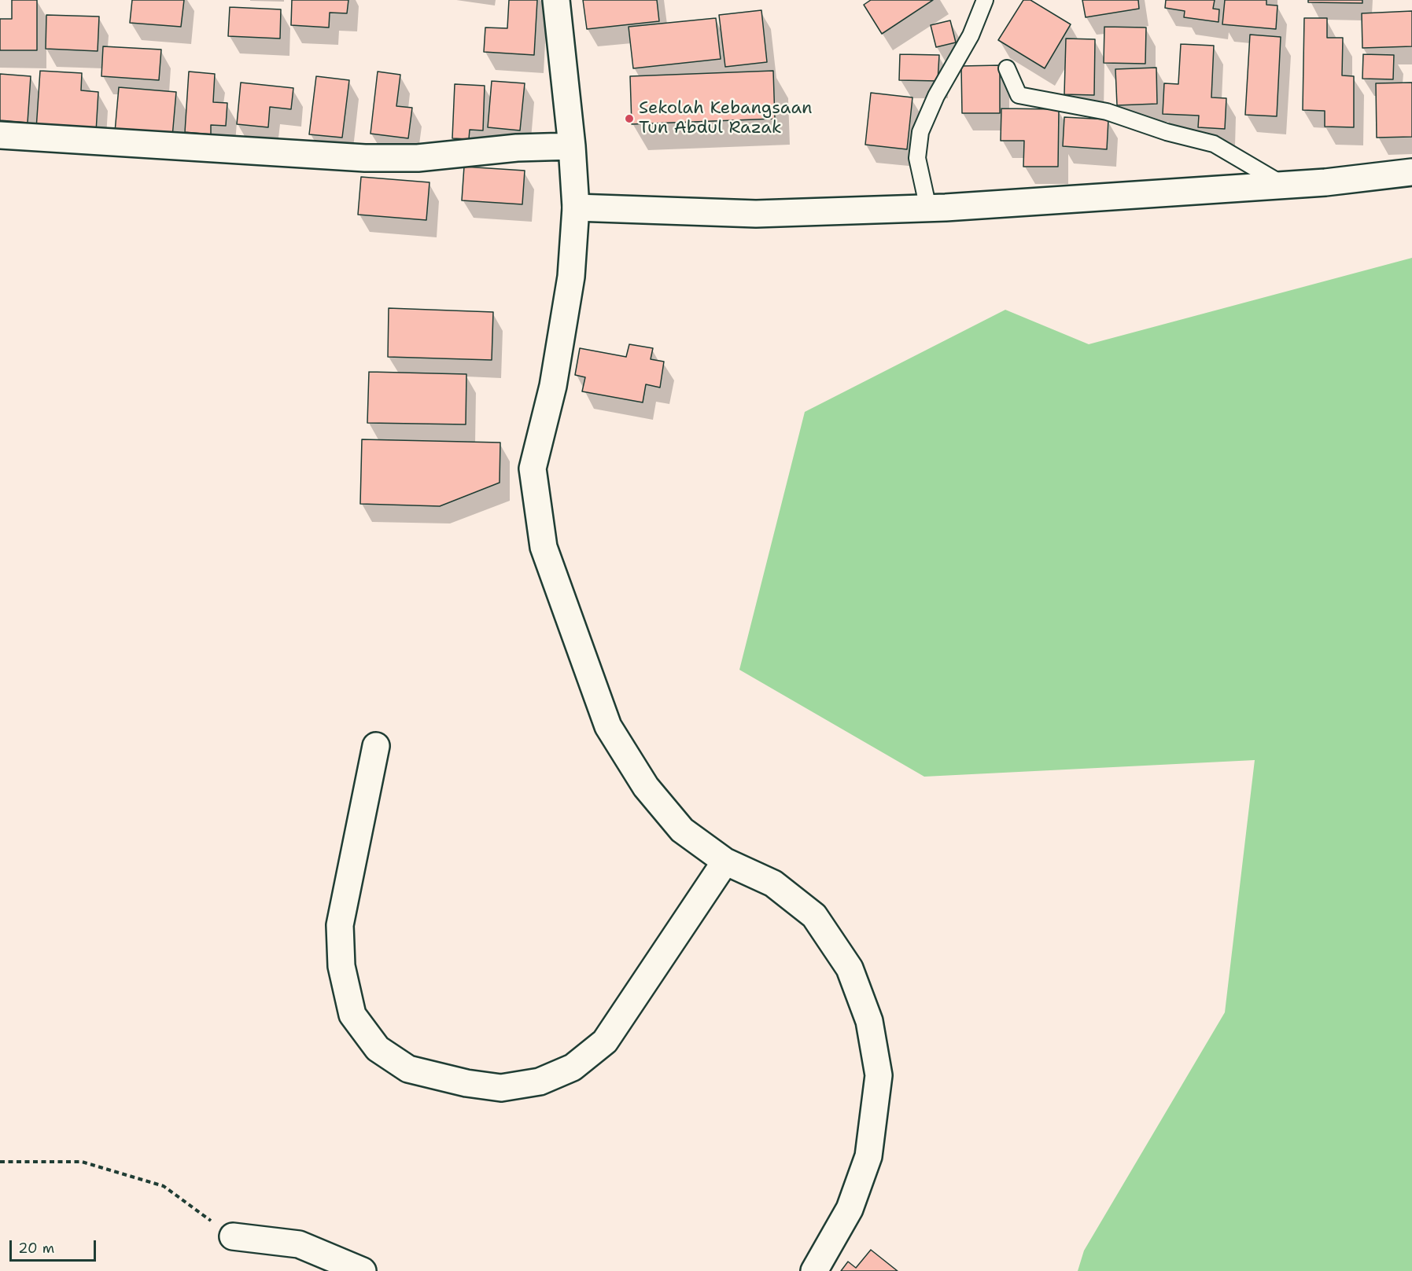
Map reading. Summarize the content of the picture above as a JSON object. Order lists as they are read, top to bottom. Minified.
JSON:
{"places":["Sekolah Kebangsaan Tun Abdul Razak"],"scale_bar":"20 m"}
